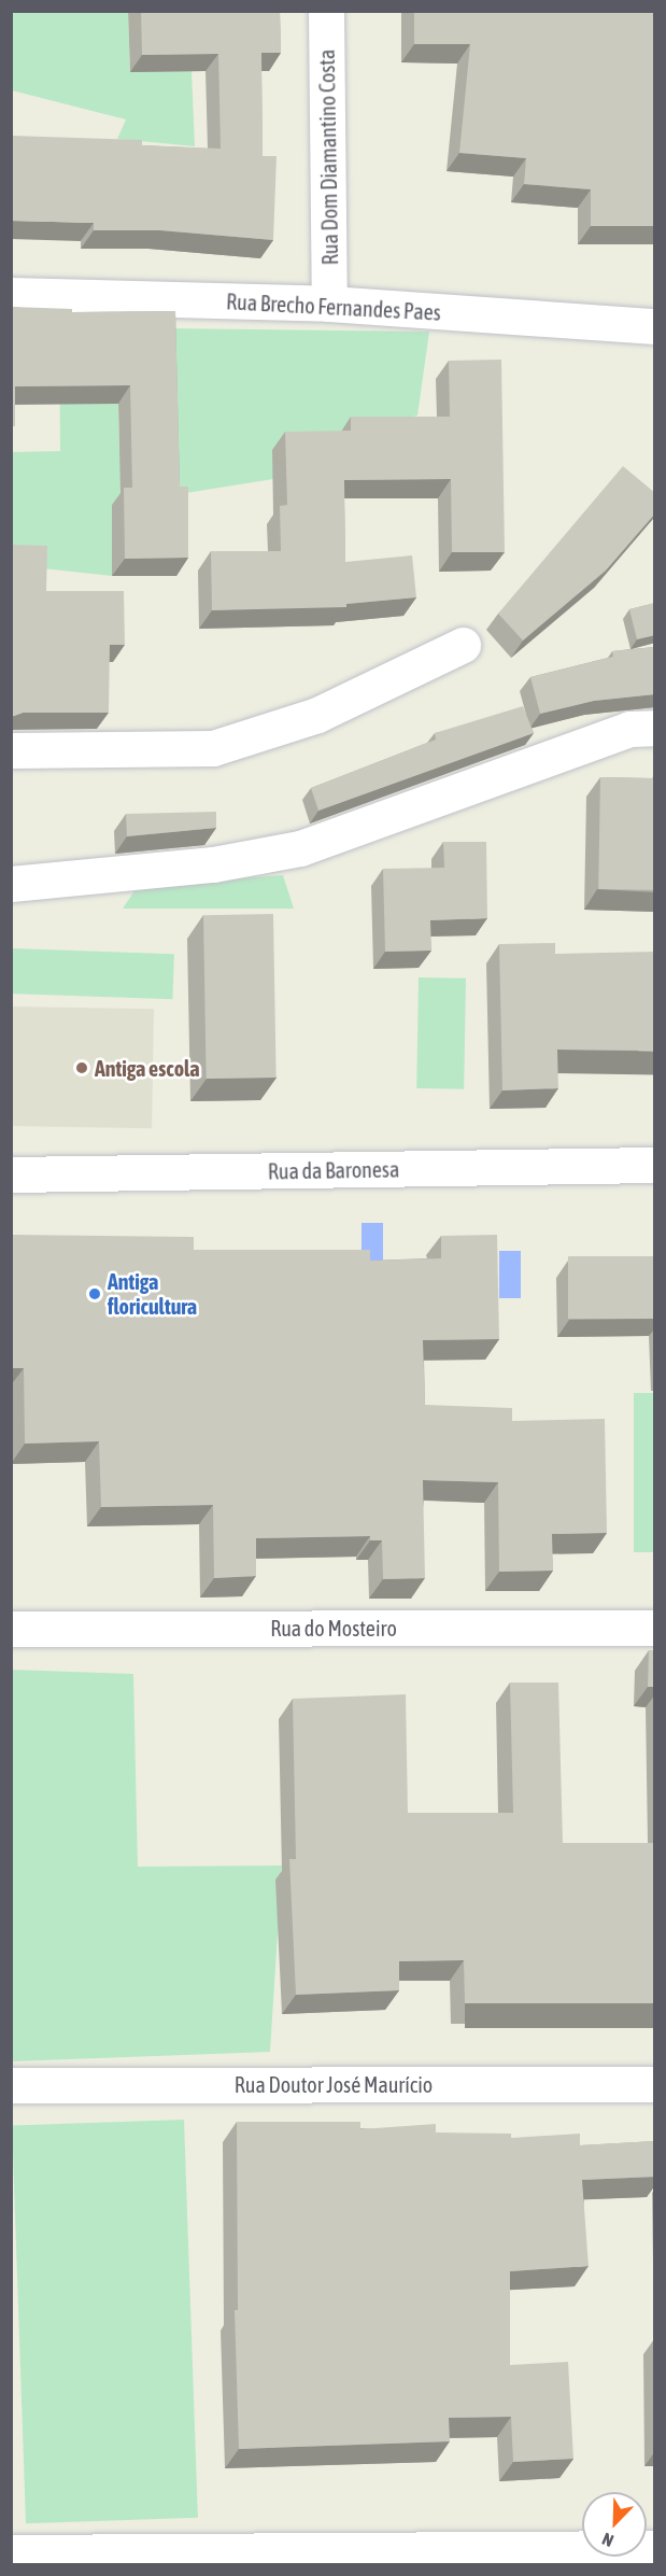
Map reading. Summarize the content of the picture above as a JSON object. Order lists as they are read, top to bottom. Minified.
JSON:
{"streets":{"street":["Rua Dom Diamantino Costa","Rua Brecho Fernandes Paes","Rua da Baronesa","Rua do Mosteiro","Rua Doutor José Maurício"]},"crossings":[["Rua Dom Diamantino Costa","Rua Brecho Fernandes Paes"]],"places":["Antiga escola","Antiga floricultura"],"north":"bottom left"}
